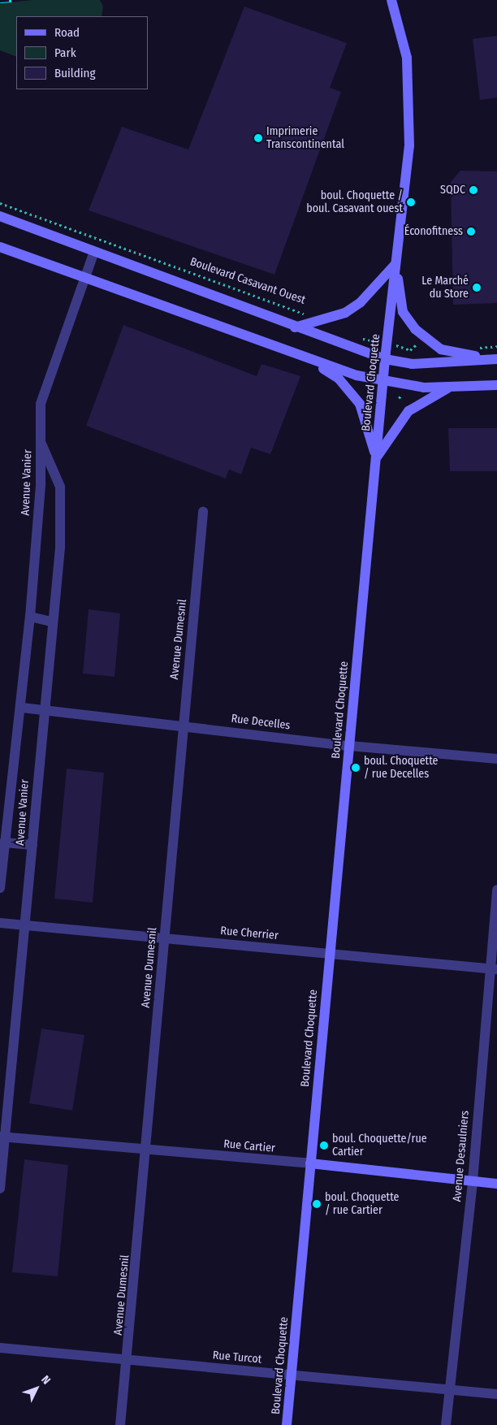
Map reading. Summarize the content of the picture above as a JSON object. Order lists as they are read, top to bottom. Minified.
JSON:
{"streets":{"main road":["Boulevard Choquette","Rue Cartier"],"street":["Avenue Vanier","Avenue Dumesnil","Rue Decelles","Rue Cherrier","Avenue Desaulniers","Rue Turcot"],"path":["Boulevard Casavant Ouest"]},"crossings":[["Boulevard Choquette","Rue Decelles"],["Boulevard Choquette","Rue Cherrier"],["Boulevard Choquette","Rue Cartier"],["Boulevard Choquette","Rue Turcot"],["Avenue Vanier","Rue Decelles"],["Avenue Vanier","Rue Cherrier"],["Avenue Vanier","Rue Cartier"],["Avenue Dumesnil","Rue Decelles"],["Avenue Dumesnil","Rue Cherrier"],["Avenue Dumesnil","Rue Cartier"],["Avenue Dumesnil","Rue Turcot"],["Rue Cherrier","Avenue Desaulniers"],["Rue Cartier","Avenue Desaulniers"],["Avenue Desaulniers","Rue Turcot"]],"places":["Imprimerie Transcontinental","SQDC","boul. Choquette / boul. Casavant ouest","Éconofitness","Le Marché du Store","boul. Choquette / rue Decelles","boul. Choquette/rue Cartier","boul. Choquette / rue Cartier"],"legend":["Road","Park","Building"],"north":"top right"}
